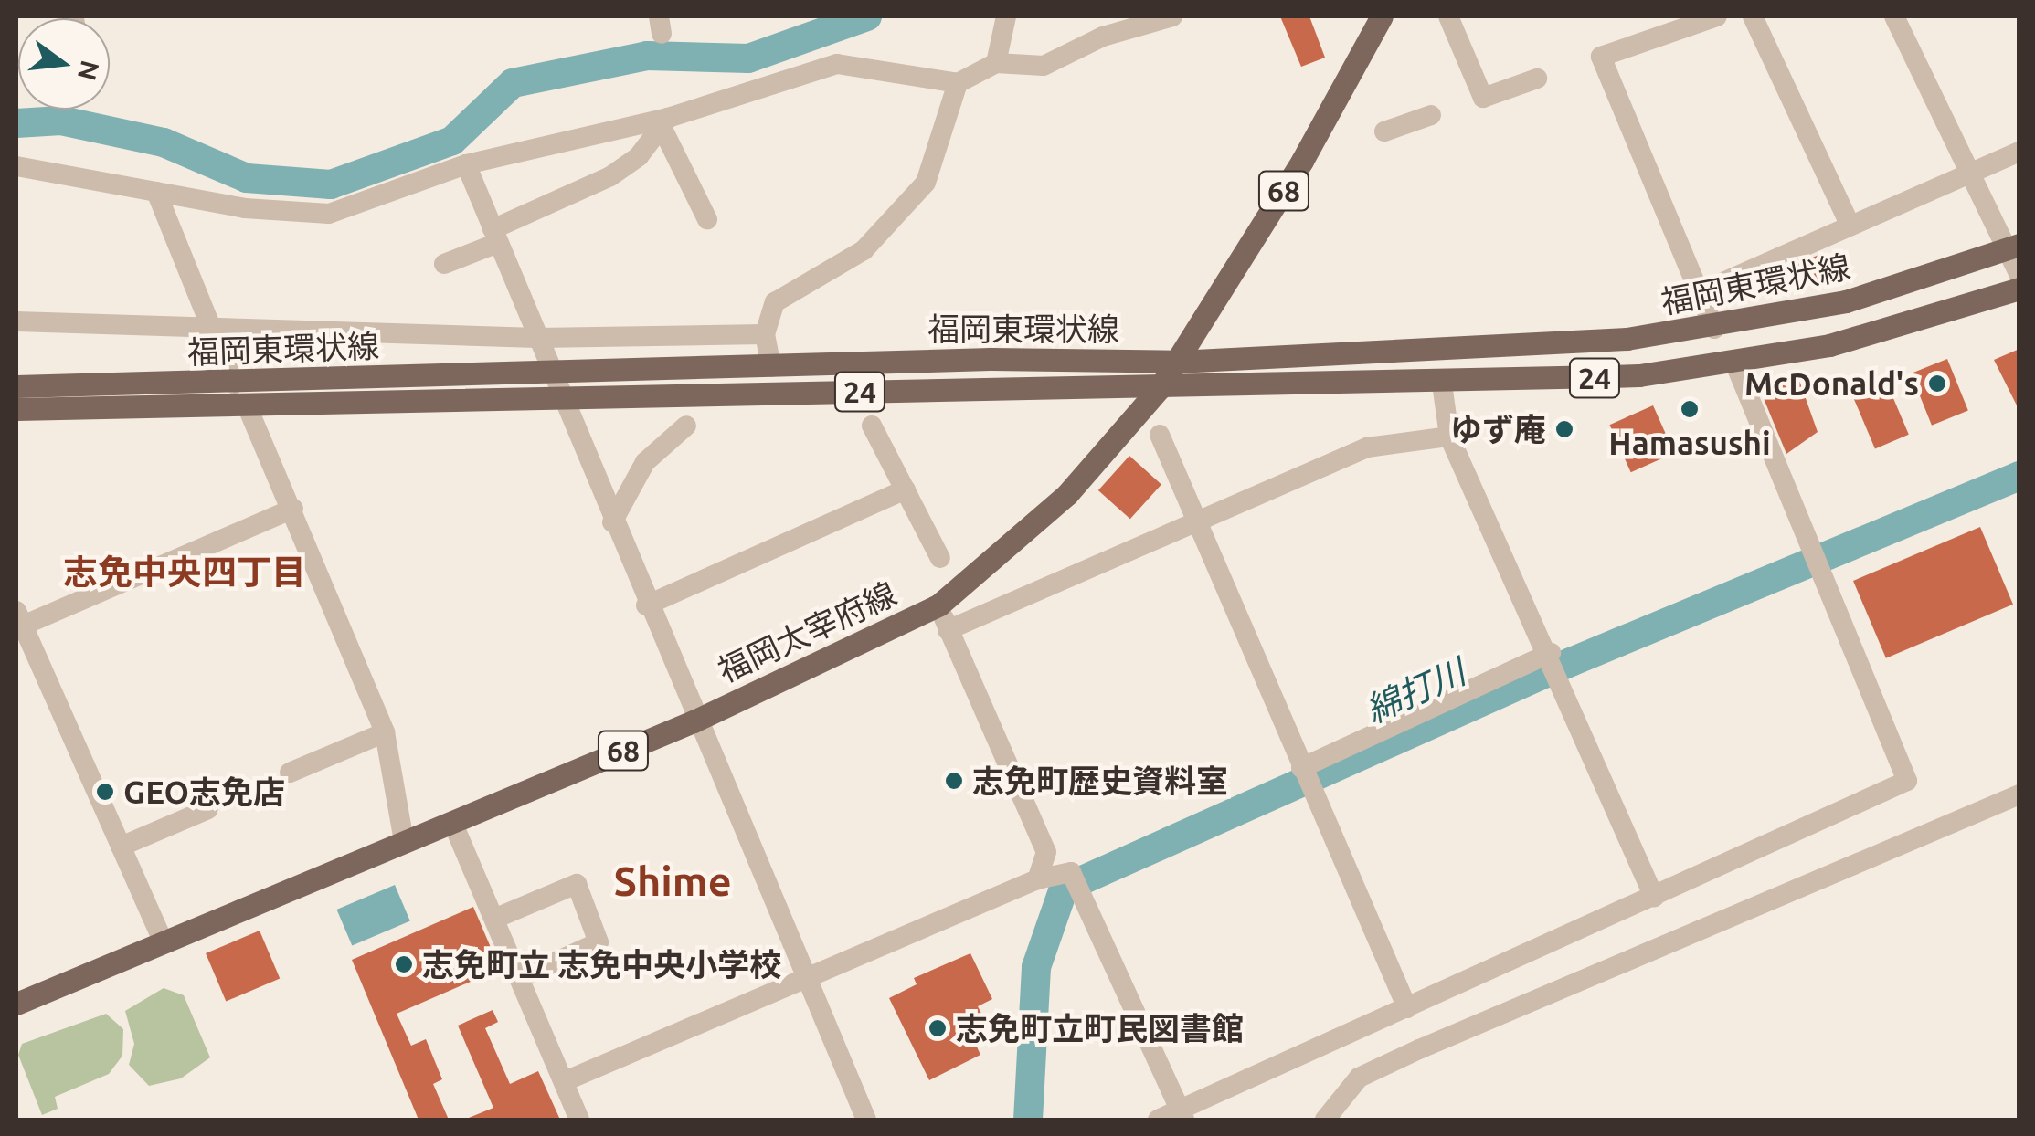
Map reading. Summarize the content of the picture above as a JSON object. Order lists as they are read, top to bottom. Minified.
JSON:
{"streets":{"main road":["68","福岡東環状線","24","福岡太宰府線"]},"crossings":[["福岡東環状線","福岡太宰府線"]],"districts":["志免中央四丁目","Shime"],"water":["綿打川"],"places":["McDonald's","Hamasushi","ゆず庵","志免町歴史資料室","GEO志免店","志免町立 志免中央小学校","志免町立町民図書館"],"north":"right"}
